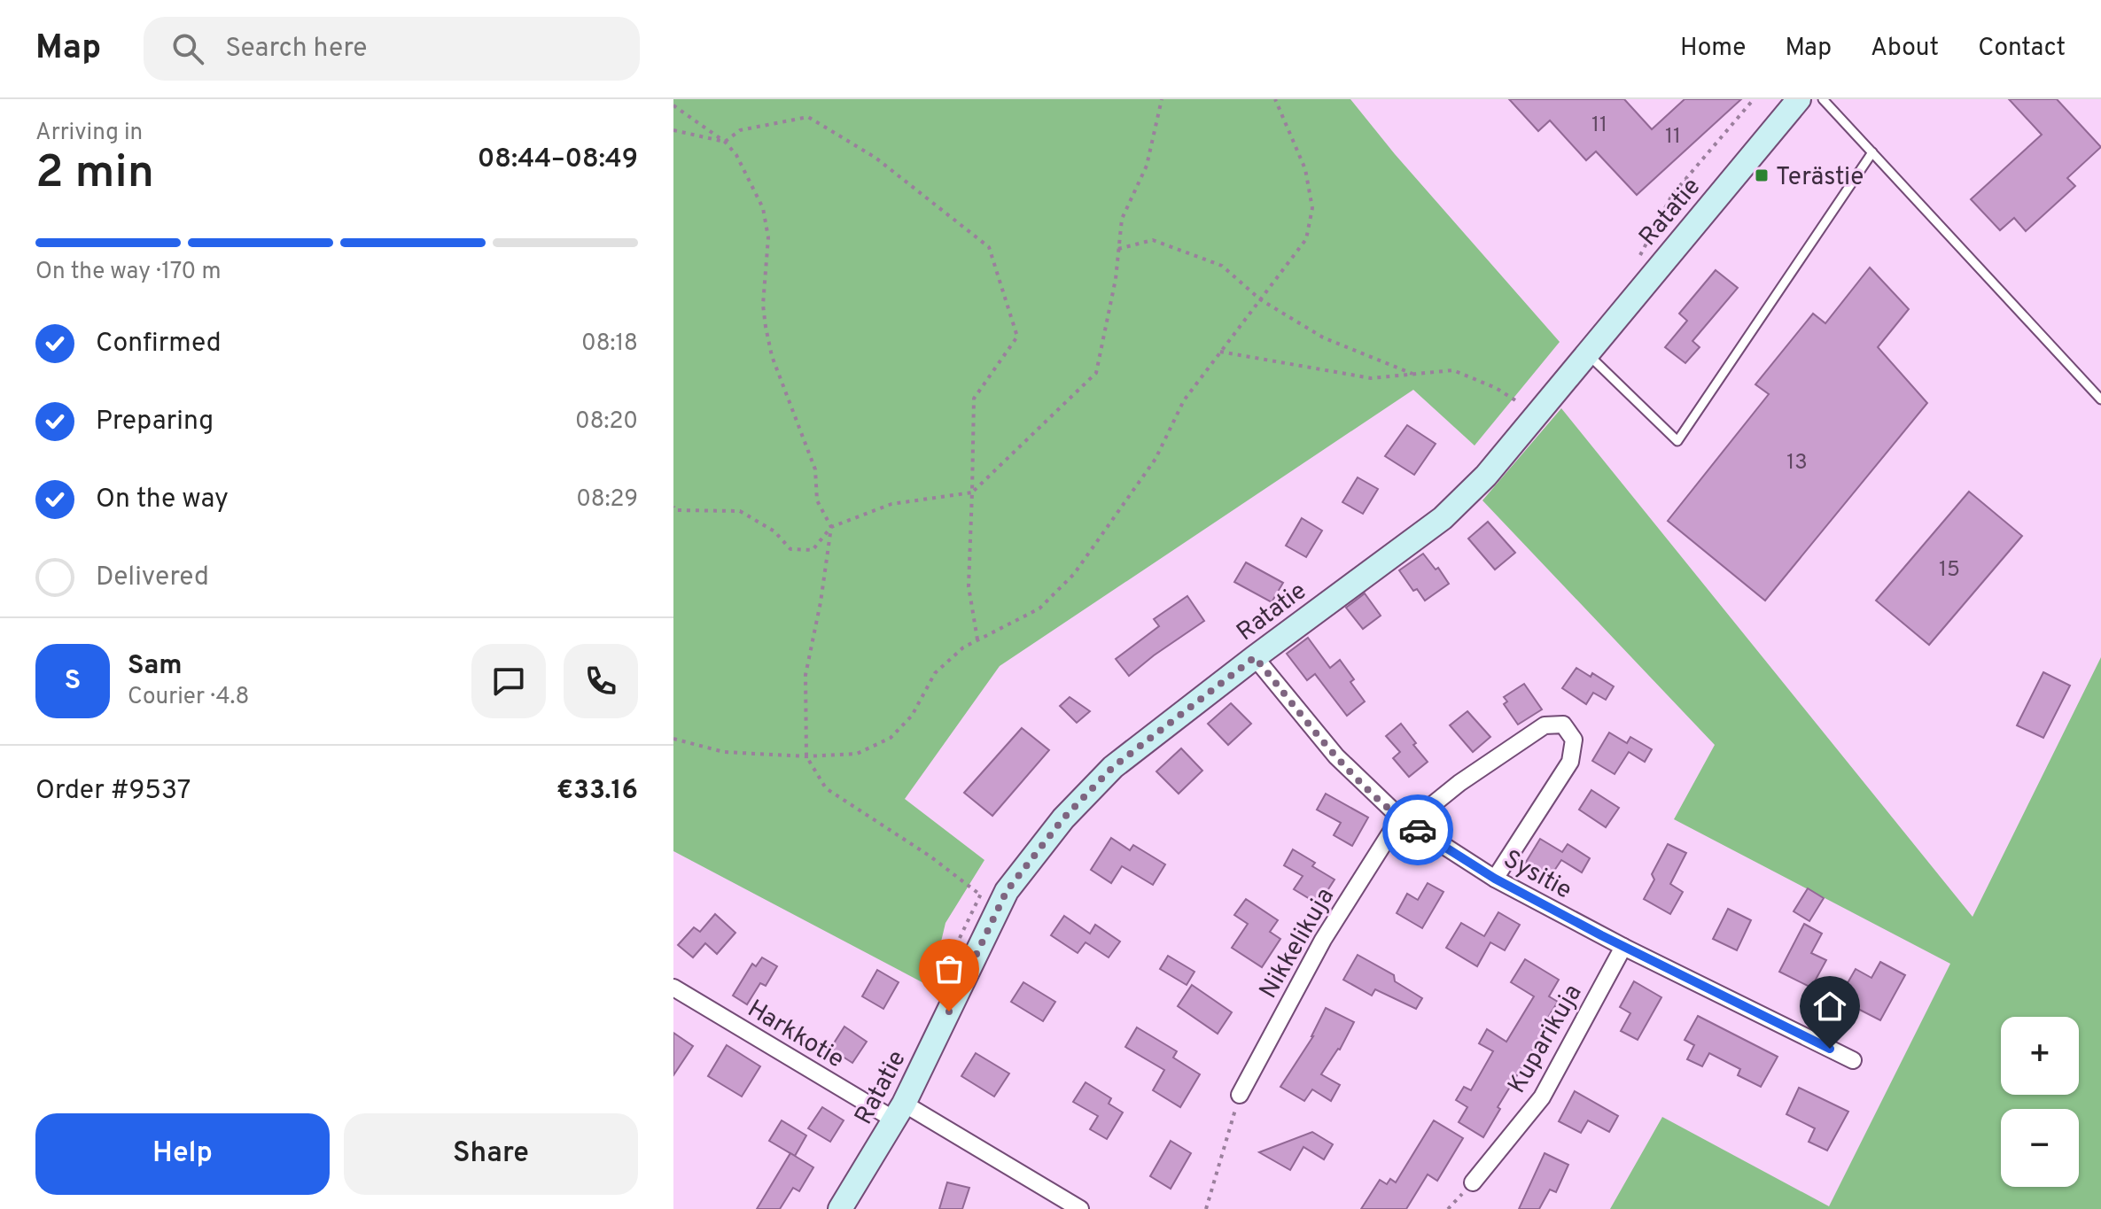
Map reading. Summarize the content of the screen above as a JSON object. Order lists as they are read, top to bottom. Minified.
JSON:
{"streets":{"street":["Ratatie","Sysitie","Nikkelikuja","Harkkotie","Kuparikuja"]},"crossings":[["Ratatie","Sysitie"],["Ratatie","Harkkotie"],["Sysitie","Nikkelikuja"],["Sysitie","Kuparikuja"]],"places":{"transit":["Terästie"]},"house_numbers":["11","11","13","15"],"page":{"header":"Map","search":"Search here","nav":["Home","Map","About","Contact"],"heading":["2 min","Arriving in","08:44–08:49"],"panel":["Sam","Courier · 4.8","Order #9537","€33.16"],"bar":"On the way · 170 m","list":[["Confirmed","08:18"],["Preparing","08:20"],["On the way","08:29"],"Delivered"],"round":"S","map_buttons":["+","−"],"buttons":["Help","Share"]}}
